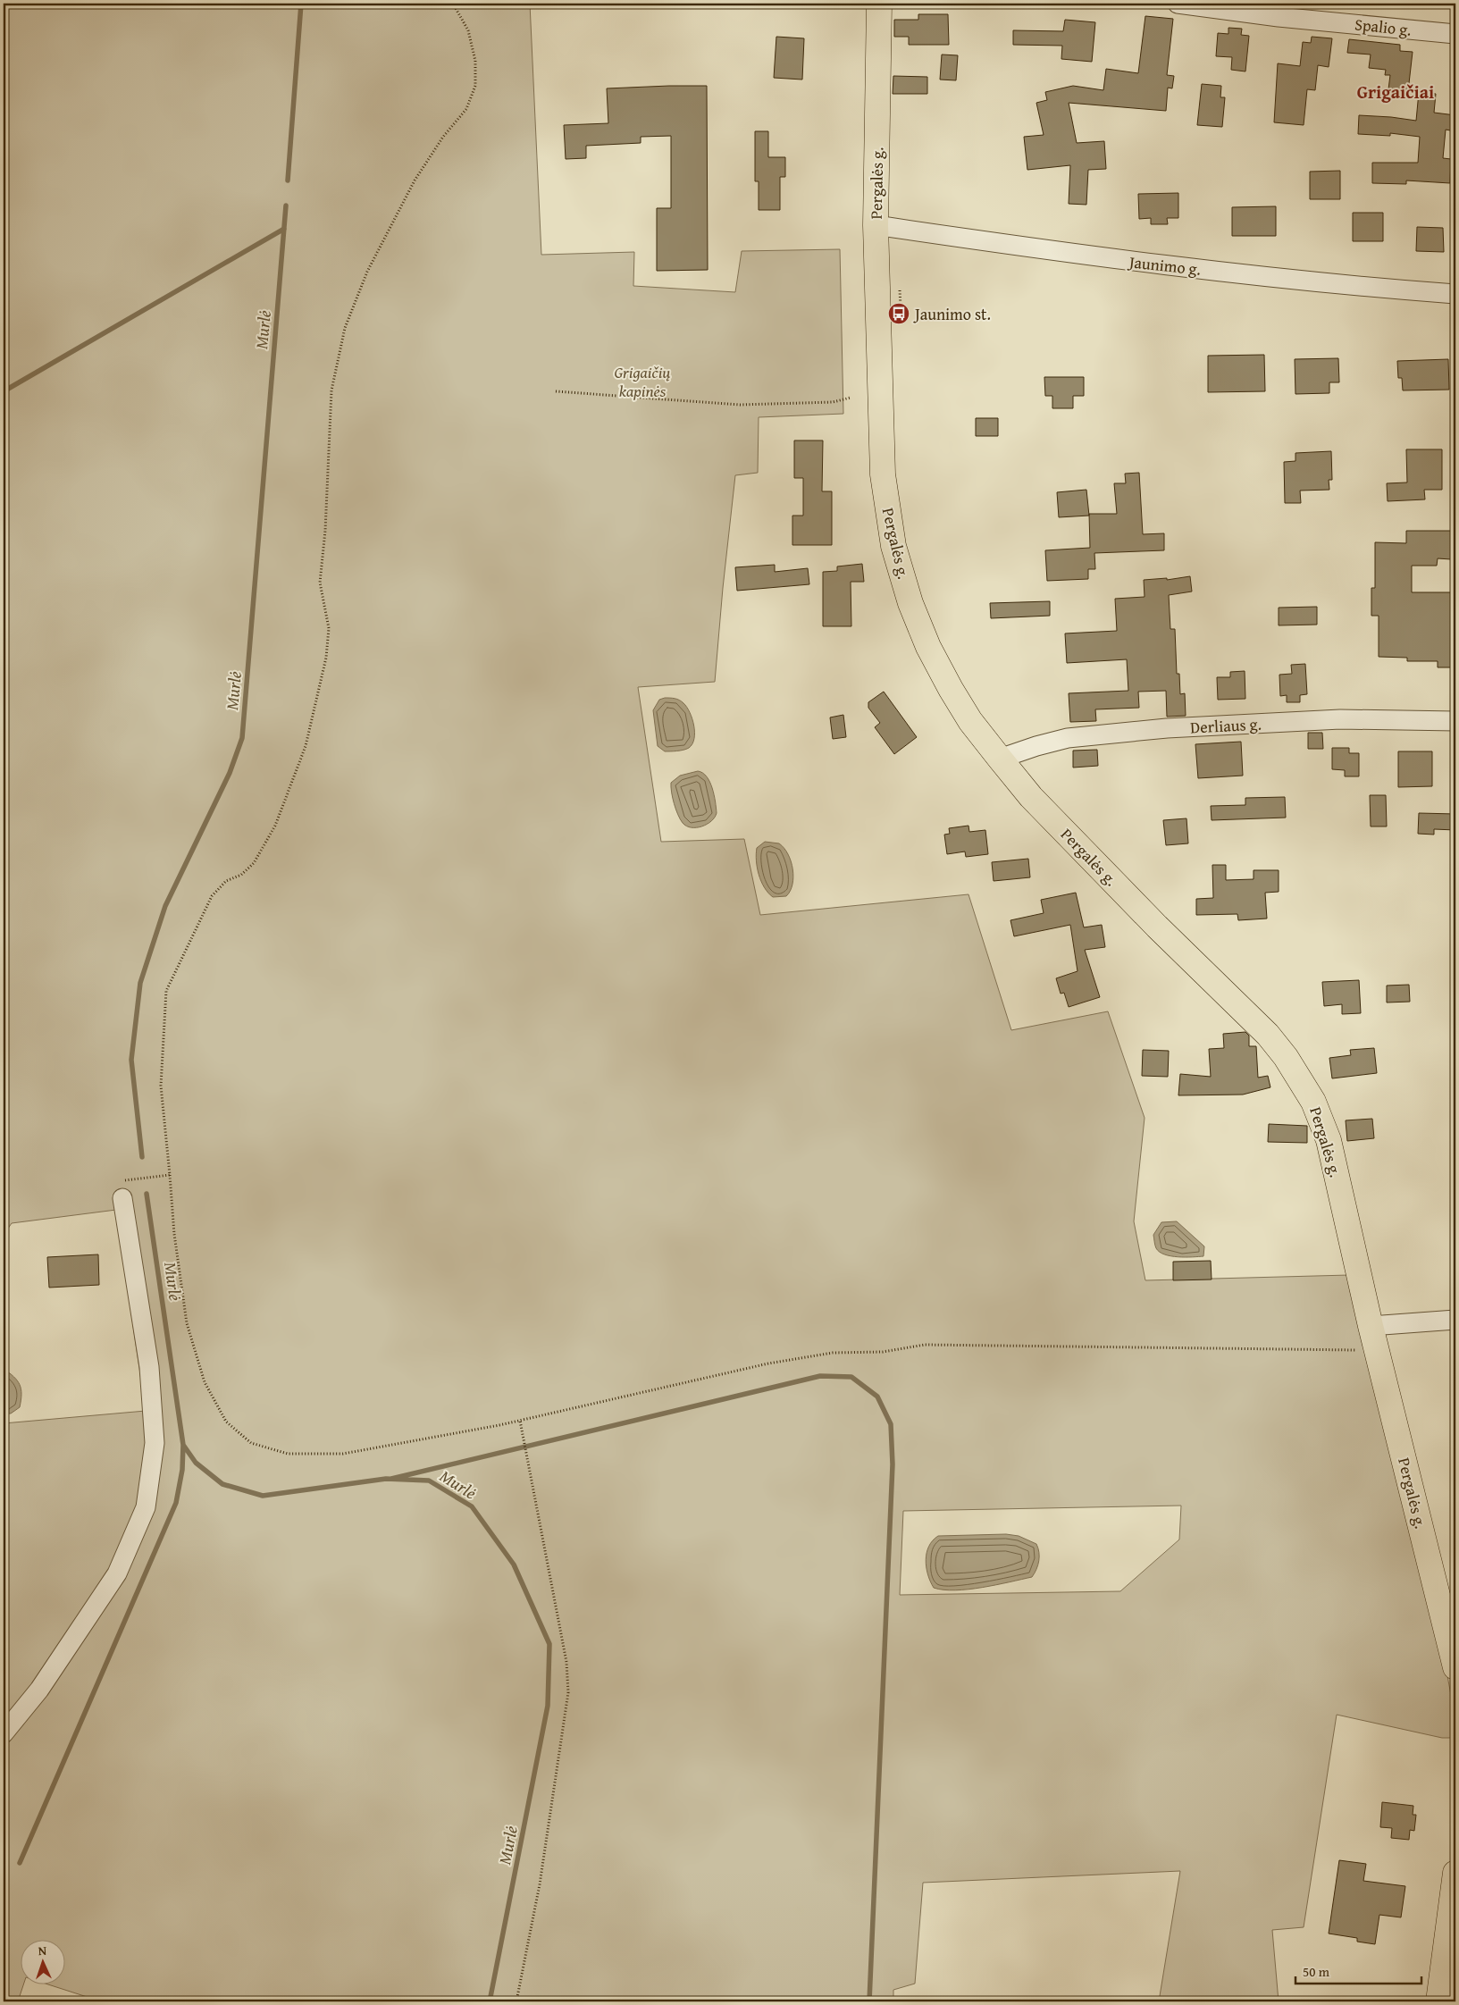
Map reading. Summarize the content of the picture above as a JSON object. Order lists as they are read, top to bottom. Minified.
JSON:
{"streets":{"main road":["Pergalės g."],"street":["Spalio g.","Jaunimo g.","Derliaus g."]},"crossings":[["Pergalės g.","Jaunimo g."],["Pergalės g.","Derliaus g."]],"districts":["Grigaičiai"],"water":["Murlė"],"parks":["Grigaičių kapinės"],"places":{"bus stop":["Jaunimo st."]},"scale_bar":"50 m","north":"top"}
